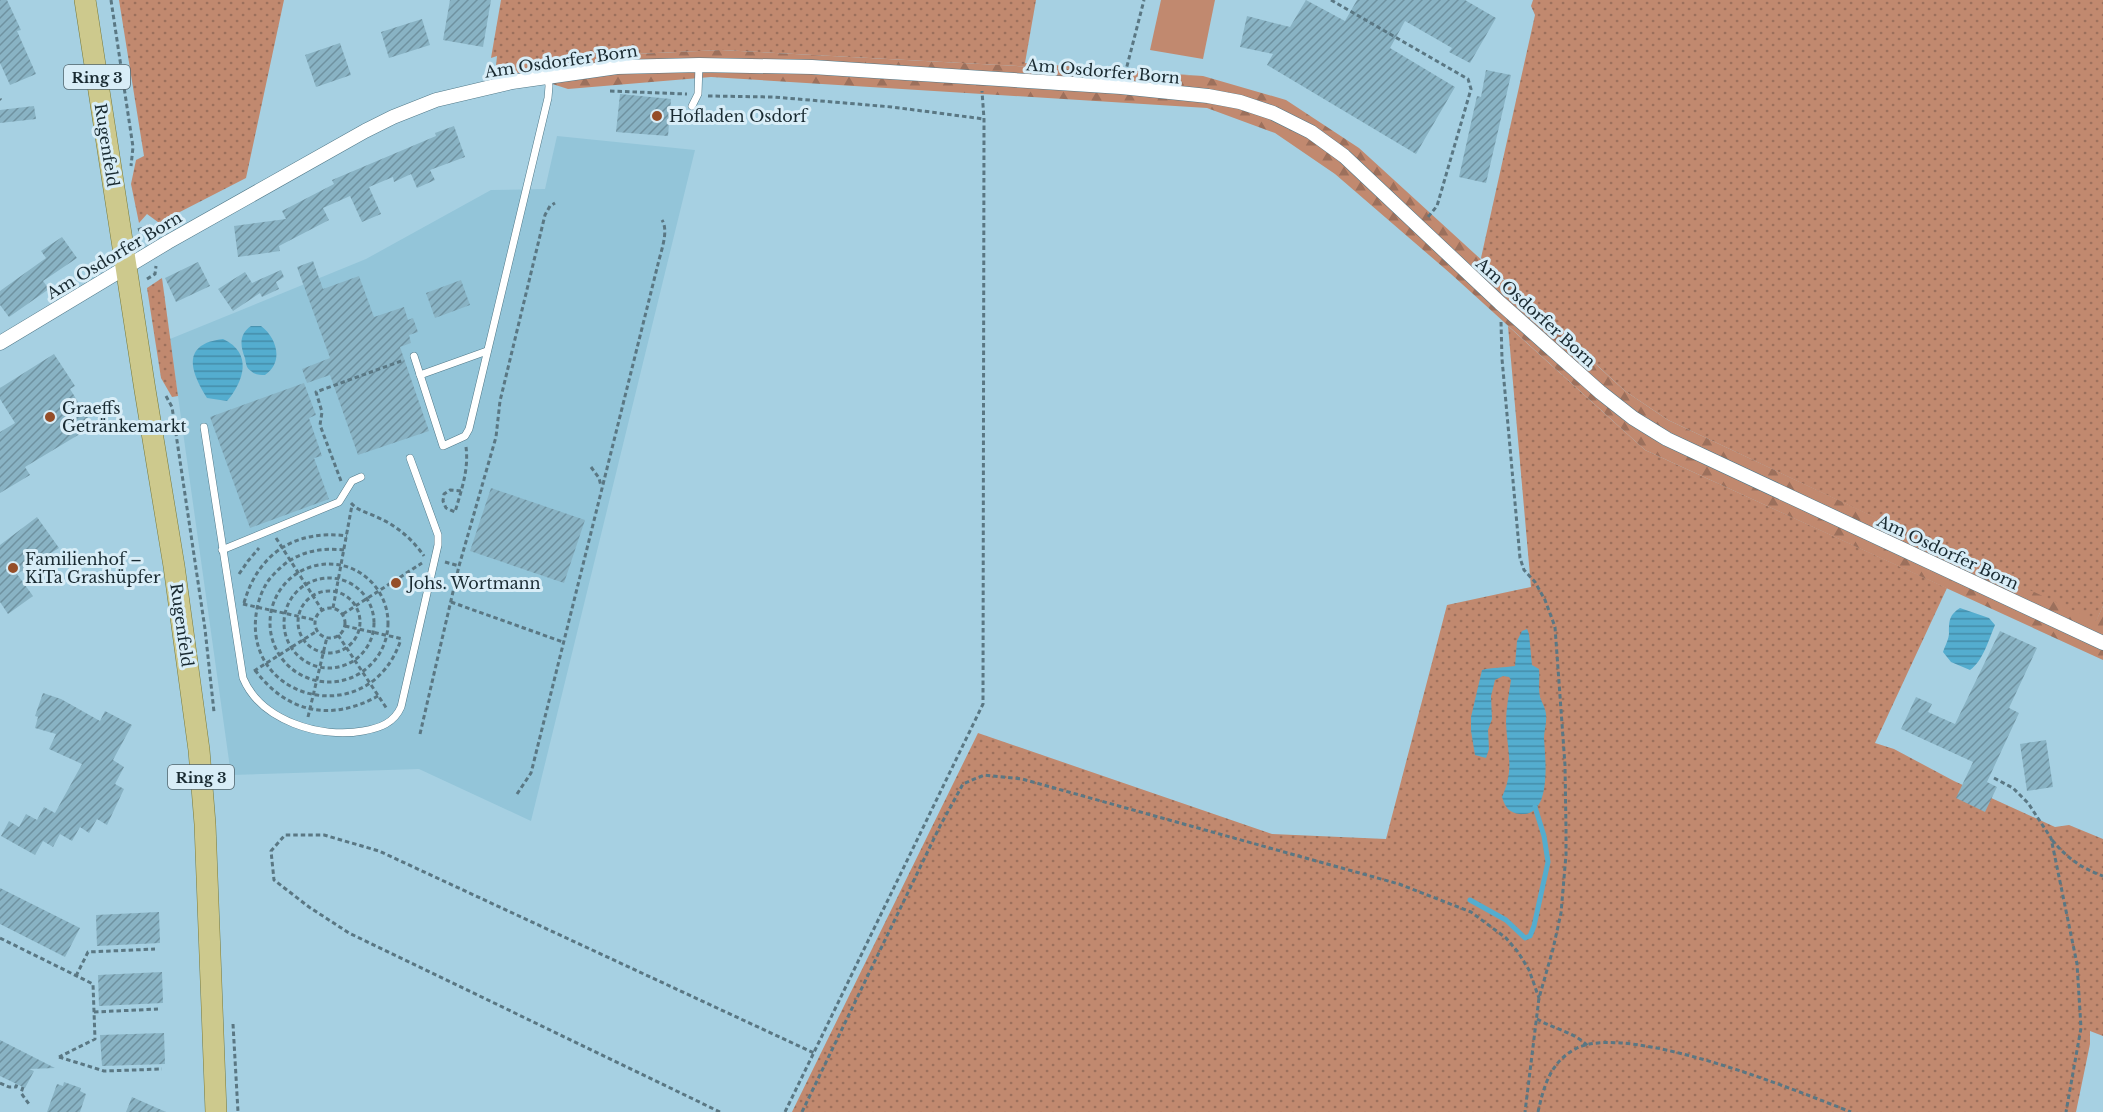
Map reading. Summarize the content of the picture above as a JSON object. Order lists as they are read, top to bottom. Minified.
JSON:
{"streets":{"main road":["Ring 3","Rugenfeld"],"street":["Am Osdorfer Born"]},"crossings":[["Am Osdorfer Born","Rugenfeld"]],"places":["Hofladen Osdorf","Graeffs Getränkemarkt","Familienhof – KiTa Grashüpfer","Johs. Wortmann"]}
